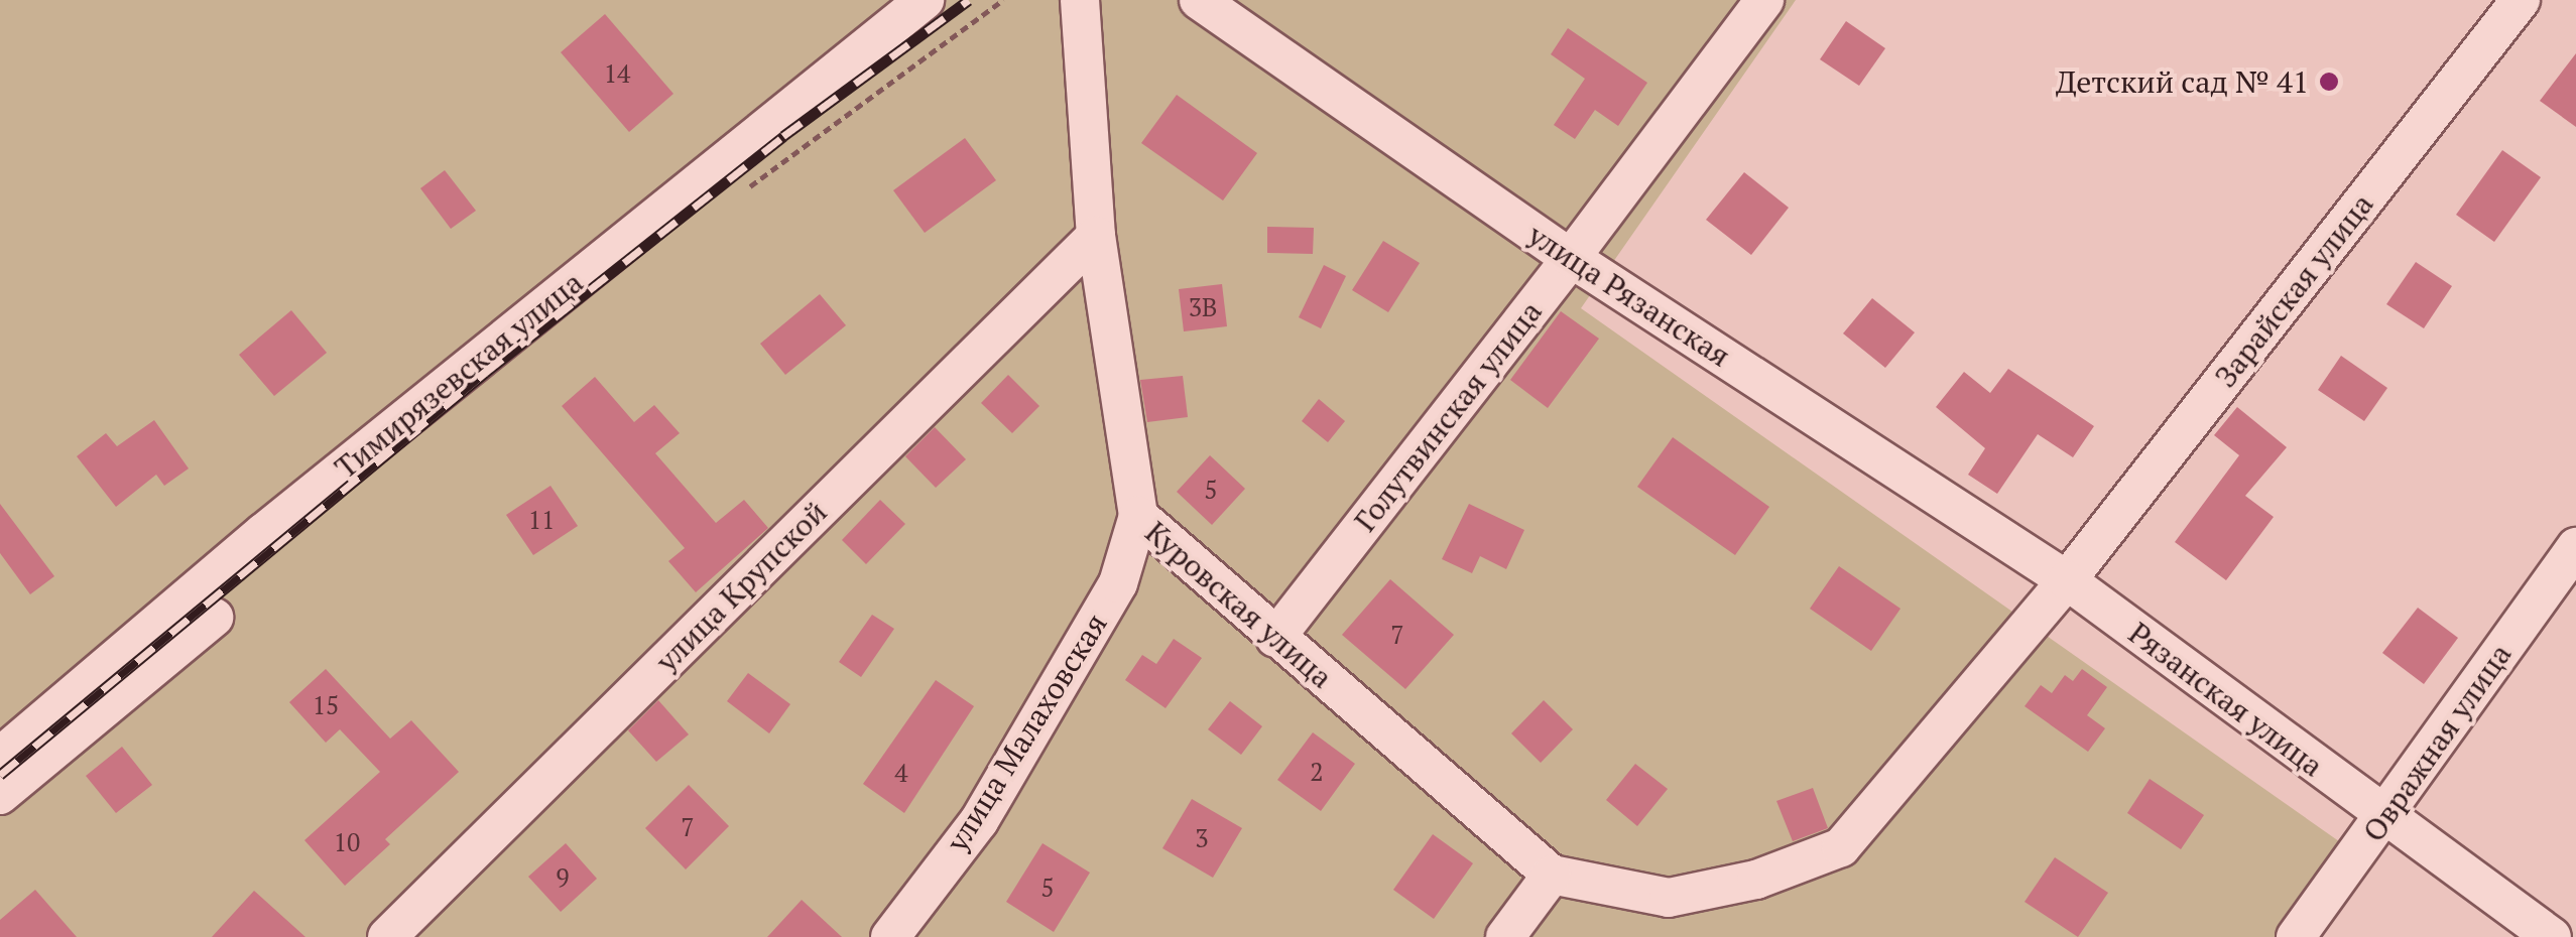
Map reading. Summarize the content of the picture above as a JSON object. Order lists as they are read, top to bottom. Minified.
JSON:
{"streets":{"street":["Зарайская улица","улица Рязанская","Тимирязевская улица","Голутвинская улица","улица Крупской","Куровская улица","Рязанская улица","улица Малаховская","Овражная улица"]},"crossings":[["Зарайская улица","улица Рязанская"],["Зарайская улица","Куровская улица"],["Зарайская улица","Рязанская улица"],["улица Рязанская","Голутвинская улица"],["улица Рязанская","Рязанская улица"],["Голутвинская улица","Куровская улица"],["улица Крупской","Куровская улица"],["Куровская улица","улица Малаховская"],["Рязанская улица","Овражная улица"]],"places":["Детский сад № 41"],"house_numbers":["14","3В","5","11","7","15","2","4","7","3","10","9","5"]}
